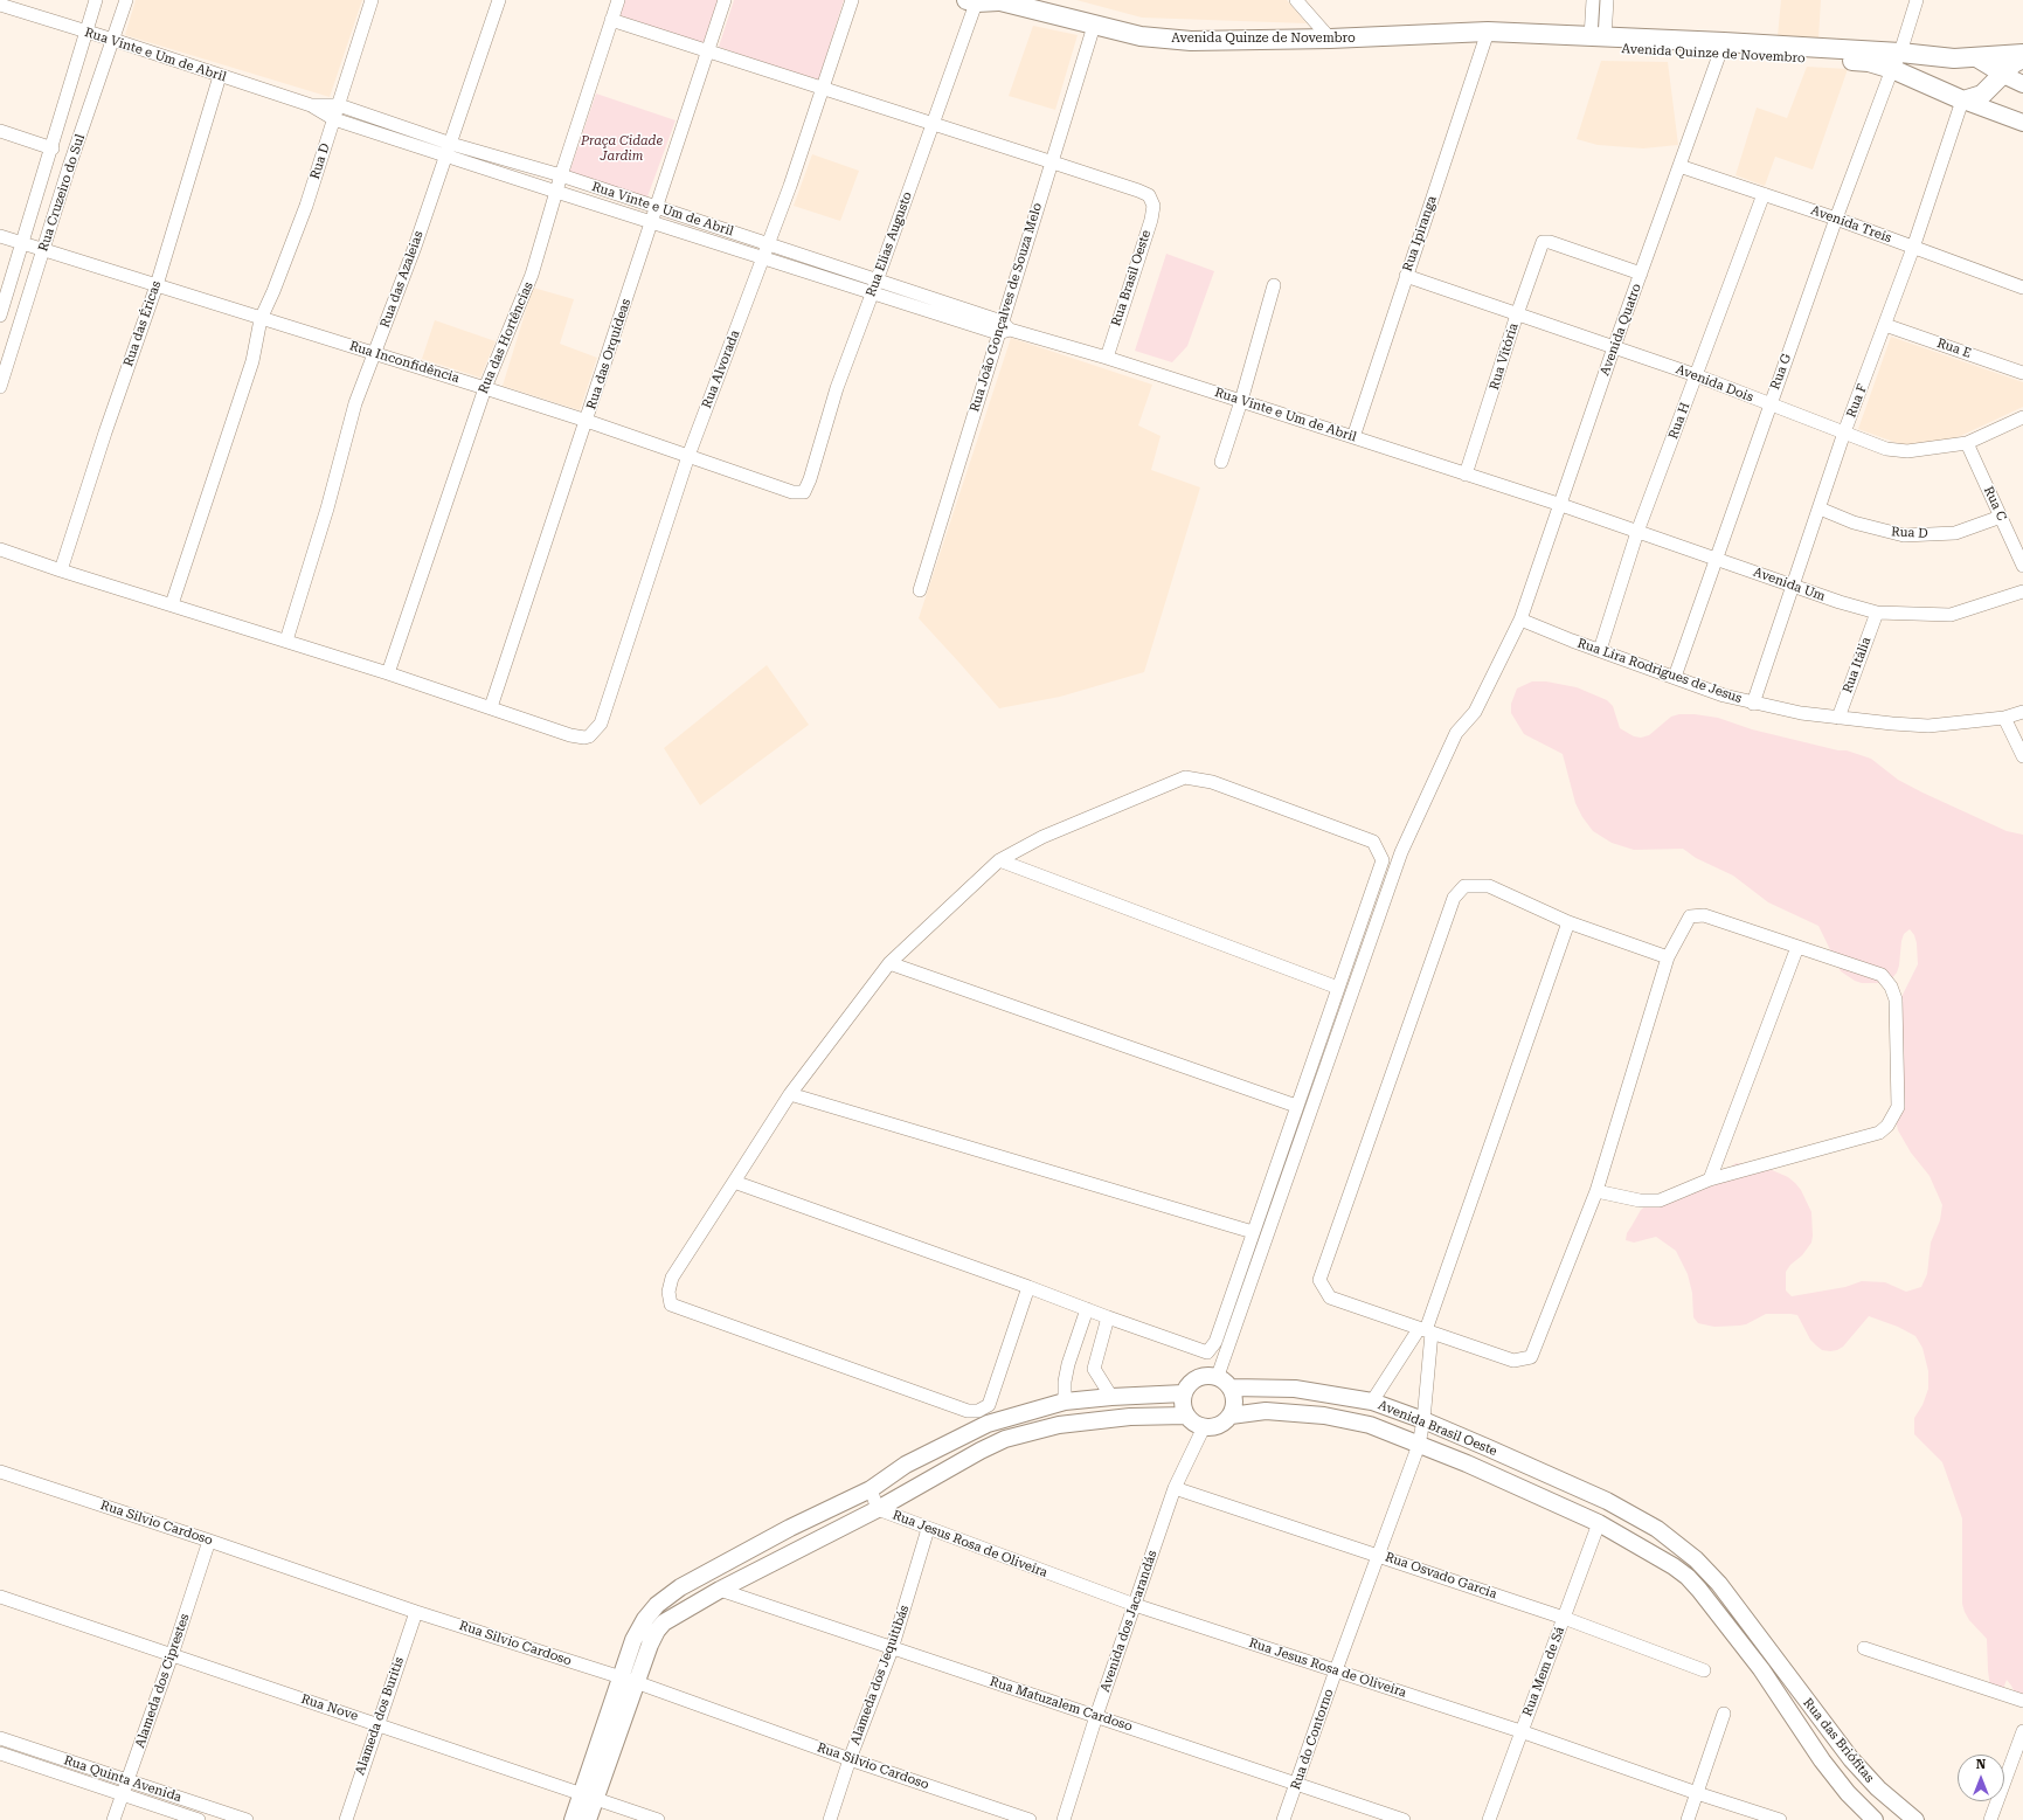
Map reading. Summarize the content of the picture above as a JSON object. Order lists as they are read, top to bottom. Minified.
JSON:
{"streets":{"main road":["Avenida Quinze de Novembro"],"street":["Rua Vinte e Um de Abril","Rua D","Rua Cruzeiro do Sul","Avenida Treis","Rua Ipiranga","Rua Elias Augusto","Rua Brasil Oeste","Rua das Azaleias","Rua João Gonçalves de Souza Melo","Rua das Éricas","Avenida Quatro","Rua das Hortências","Rua E","Rua das Orquídeas","Rua Vitória","Rua Inconfidência","Rua Alvorada","Rua G","Avenida Dois","Rua F","Rua H","Rua C","Avenida Um","Rua Itália","Rua Lira Rodrigues de Jesus","Avenida Brasil Oeste","Rua Silvio Cardoso","Rua Jesus Rosa de Oliveira","Rua Osvado Garcia","Avenida dos Jacarandás","Rua Mem de Sá","Alameda dos Jequitibás","Alameda dos Ciprestes","Rua Matuzalem Cardoso","Rua Nove","Alameda dos Buritis","Rua do Contorno","Rua das Briófitas","Rua Quinta Avenida"]},"crossings":[["Avenida Quinze de Novembro","Rua Ipiranga"],["Avenida Quinze de Novembro","Rua Elias Augusto"],["Avenida Quinze de Novembro","Rua João Gonçalves de Souza Melo"],["Avenida Quinze de Novembro","Avenida Quatro"],["Avenida Quinze de Novembro","Rua G"],["Avenida Quinze de Novembro","Rua F"],["Rua Vinte e Um de Abril","Rua D"],["Rua Vinte e Um de Abril","Rua Cruzeiro do Sul"],["Rua Vinte e Um de Abril","Rua Ipiranga"],["Rua Vinte e Um de Abril","Rua Elias Augusto"],["Rua Vinte e Um de Abril","Rua Brasil Oeste"],["Rua Vinte e Um de Abril","Rua das Azaleias"],["Rua Vinte e Um de Abril","Rua João Gonçalves de Souza Melo"],["Rua Vinte e Um de Abril","Rua das Éricas"],["Rua Vinte e Um de Abril","Avenida Quatro"],["Rua Vinte e Um de Abril","Rua das Hortências"],["Rua Vinte e Um de Abril","Rua das Orquídeas"],["Rua Vinte e Um de Abril","Rua Vitória"],["Rua Vinte e Um de Abril","Rua Alvorada"],["Rua Vinte e Um de Abril","Avenida Um"],["Rua D","Rua Inconfidência"],["Rua D","Rua F"],["Rua D","Rua C"],["Rua Cruzeiro do Sul","Rua Inconfidência"],["Avenida Treis","Avenida Quatro"],["Avenida Treis","Rua G"],["Avenida Treis","Rua F"],["Avenida Treis","Rua H"],["Rua Ipiranga","Avenida Dois"],["Rua Elias Augusto","Rua Inconfidência"],["Rua Brasil Oeste","Rua João Gonçalves de Souza Melo"],["Rua das Azaleias","Rua Inconfidência"],["Rua das Éricas","Rua Inconfidência"],["Avenida Quatro","Rua Vitória"],["Avenida Quatro","Avenida Dois"],["Avenida Quatro","Avenida Um"],["Avenida Quatro","Rua Lira Rodrigues de Jesus"],["Avenida Quatro","Avenida Brasil Oeste"],["Avenida Quatro","Avenida dos Jacarandás"],["Rua das Hortências","Rua Inconfidência"],["Rua E","Rua F"],["Rua das Orquídeas","Rua Inconfidência"],["Rua das Orquídeas","Rua Alvorada"],["Rua Vitória","Avenida Dois"],["Rua Inconfidência","Rua Alvorada"],["Rua G","Avenida Dois"],["Rua G","Avenida Um"],["Rua G","Rua Lira Rodrigues de Jesus"],["Avenida Dois","Rua F"],["Avenida Dois","Rua H"],["Avenida Dois","Rua C"],["Rua F","Avenida Um"],["Rua F","Rua Lira Rodrigues de Jesus"],["Rua H","Avenida Um"],["Rua H","Rua Lira Rodrigues de Jesus"],["Avenida Um","Rua Itália"],["Rua Itália","Rua Lira Rodrigues de Jesus"],["Avenida Brasil Oeste","Avenida dos Jacarandás"],["Avenida Brasil Oeste","Rua Mem de Sá"],["Avenida Brasil Oeste","Rua do Contorno"],["Avenida Brasil Oeste","Rua das Briófitas"],["Rua Silvio Cardoso","Alameda dos Jequitibás"],["Rua Silvio Cardoso","Alameda dos Ciprestes"],["Rua Silvio Cardoso","Alameda dos Buritis"],["Rua Jesus Rosa de Oliveira","Avenida dos Jacarandás"],["Rua Jesus Rosa de Oliveira","Rua Mem de Sá"],["Rua Jesus Rosa de Oliveira","Alameda dos Jequitibás"],["Rua Jesus Rosa de Oliveira","Rua do Contorno"],["Rua Osvado Garcia","Avenida dos Jacarandás"],["Rua Osvado Garcia","Rua Mem de Sá"],["Rua Osvado Garcia","Rua do Contorno"],["Avenida dos Jacarandás","Rua Matuzalem Cardoso"],["Alameda dos Jequitibás","Rua Matuzalem Cardoso"],["Alameda dos Ciprestes","Rua Nove"],["Alameda dos Ciprestes","Rua Quinta Avenida"],["Rua Matuzalem Cardoso","Rua do Contorno"],["Rua Nove","Alameda dos Buritis"]],"parks":["Praça Cidade Jardim"],"north":"top"}
